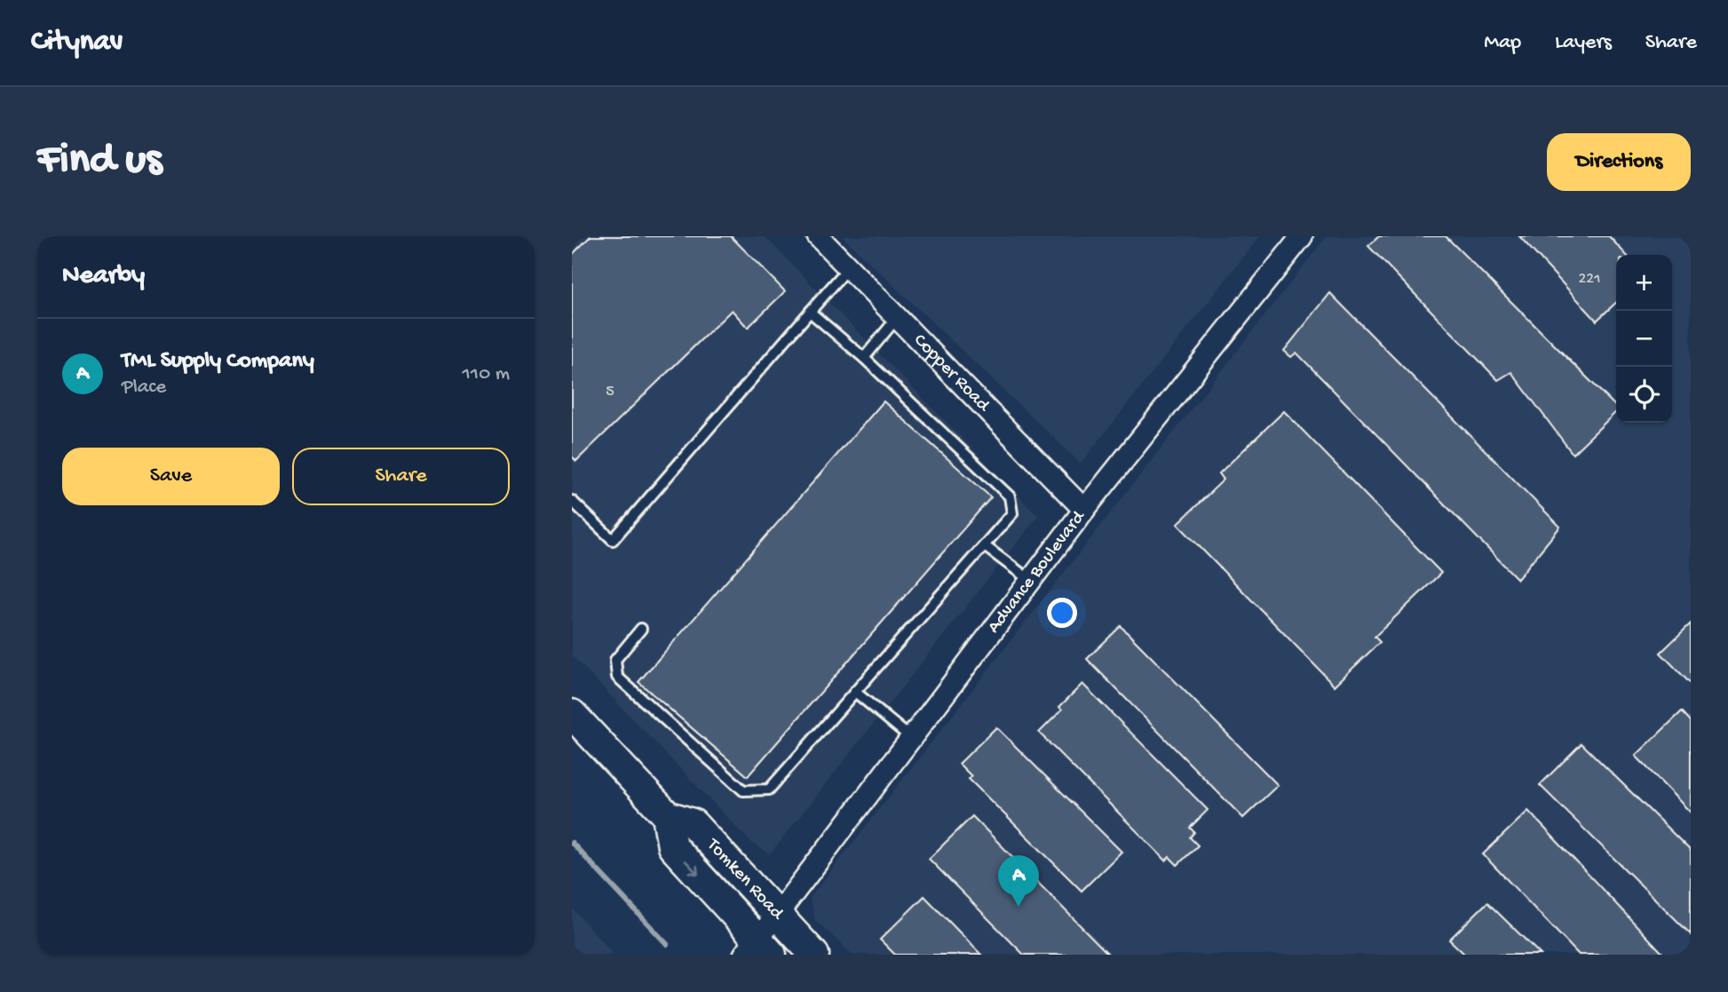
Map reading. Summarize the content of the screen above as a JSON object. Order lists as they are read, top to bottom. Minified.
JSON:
{"streets":{"main road":["Tomken Road"],"street":["Copper Road","Advance Boulevard"]},"crossings":[["Copper Road","Advance Boulevard"],["Advance Boulevard","Tomken Road"]],"house_numbers":["221","5"],"page":{"header":"Citynav","nav":["Map","Layers","Share"],"buttons":["Directions",["Save","Share"]],"title":"Find us","heading":"Nearby","map_buttons":["+","−"],"list":[{"mark":"A","name":"TML Supply Company","note":"Place","value":"110 m"}],"pins":"A"}}
